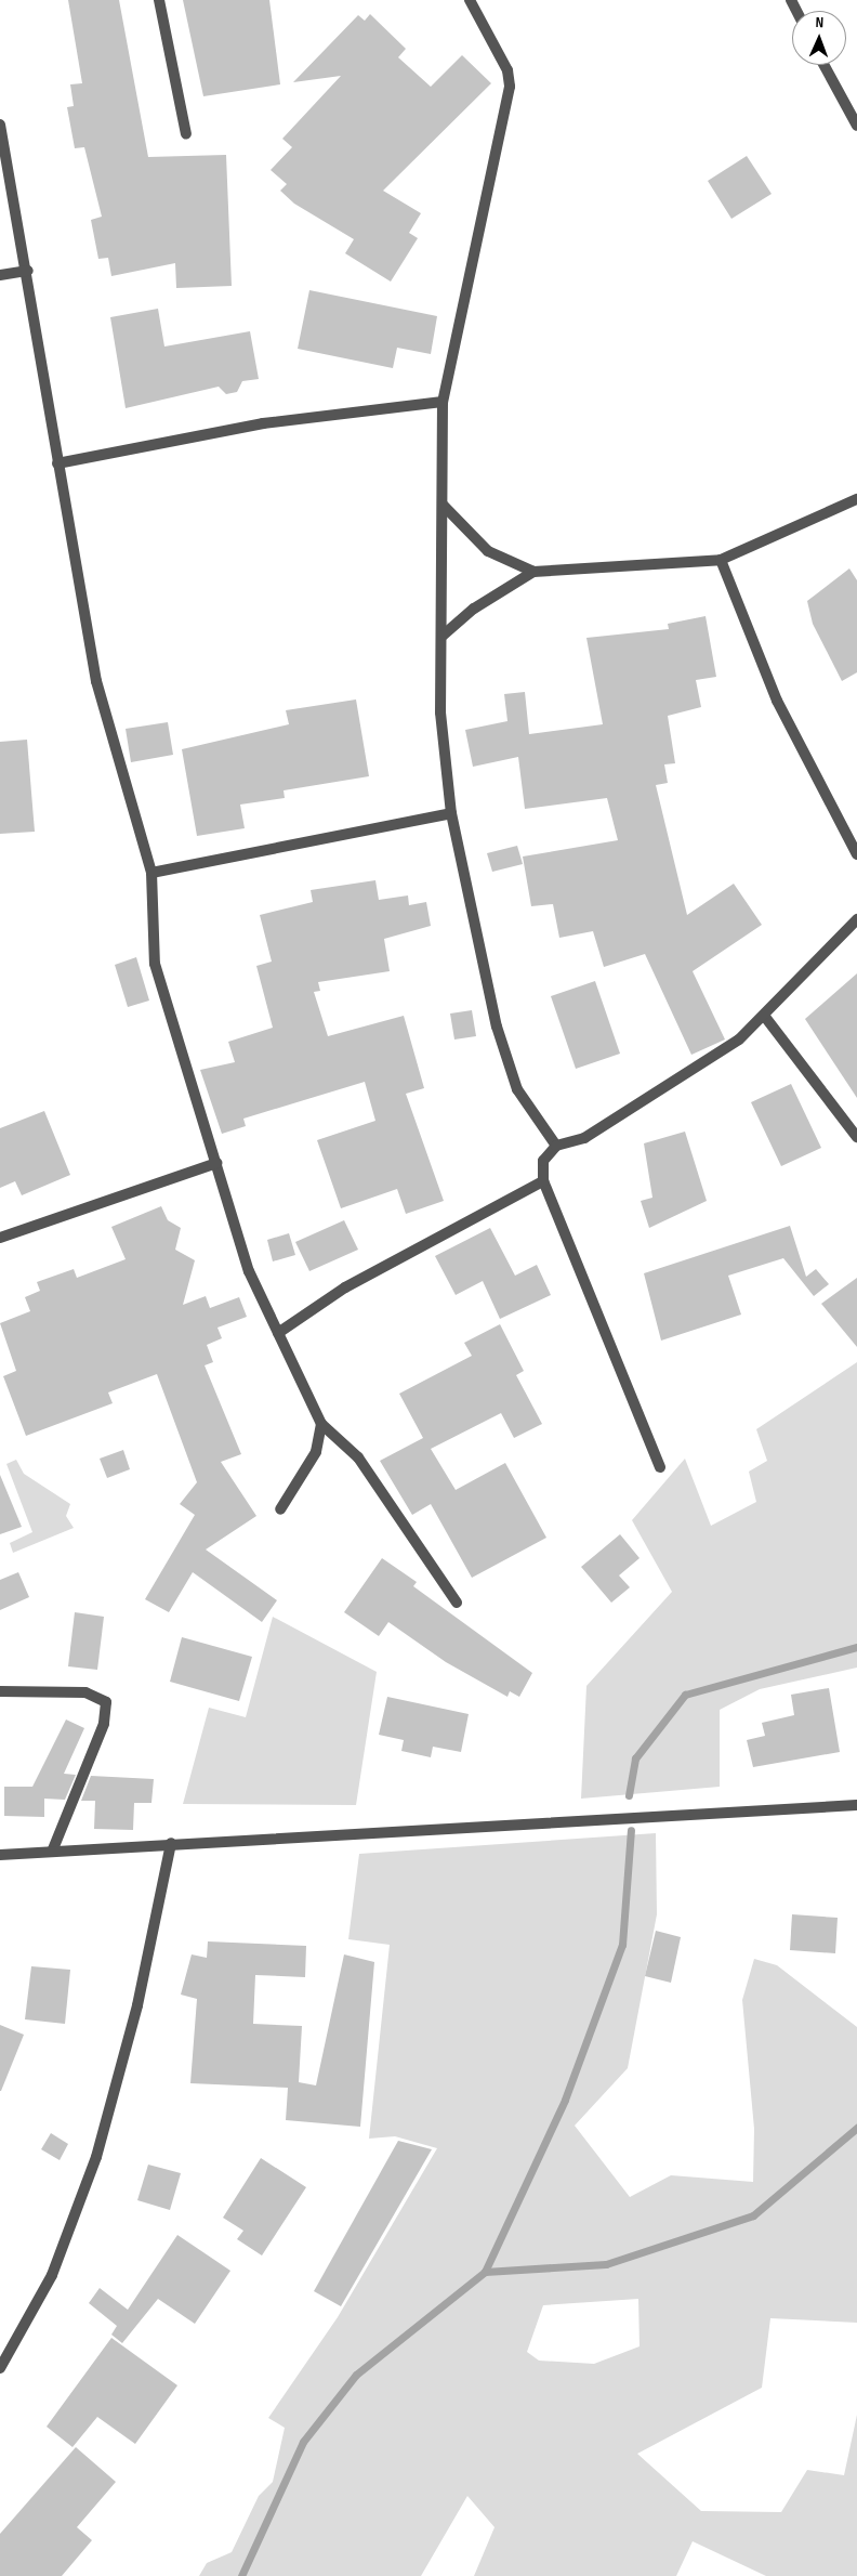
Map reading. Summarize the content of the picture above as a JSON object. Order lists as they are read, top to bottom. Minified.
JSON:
{"north":"top"}
